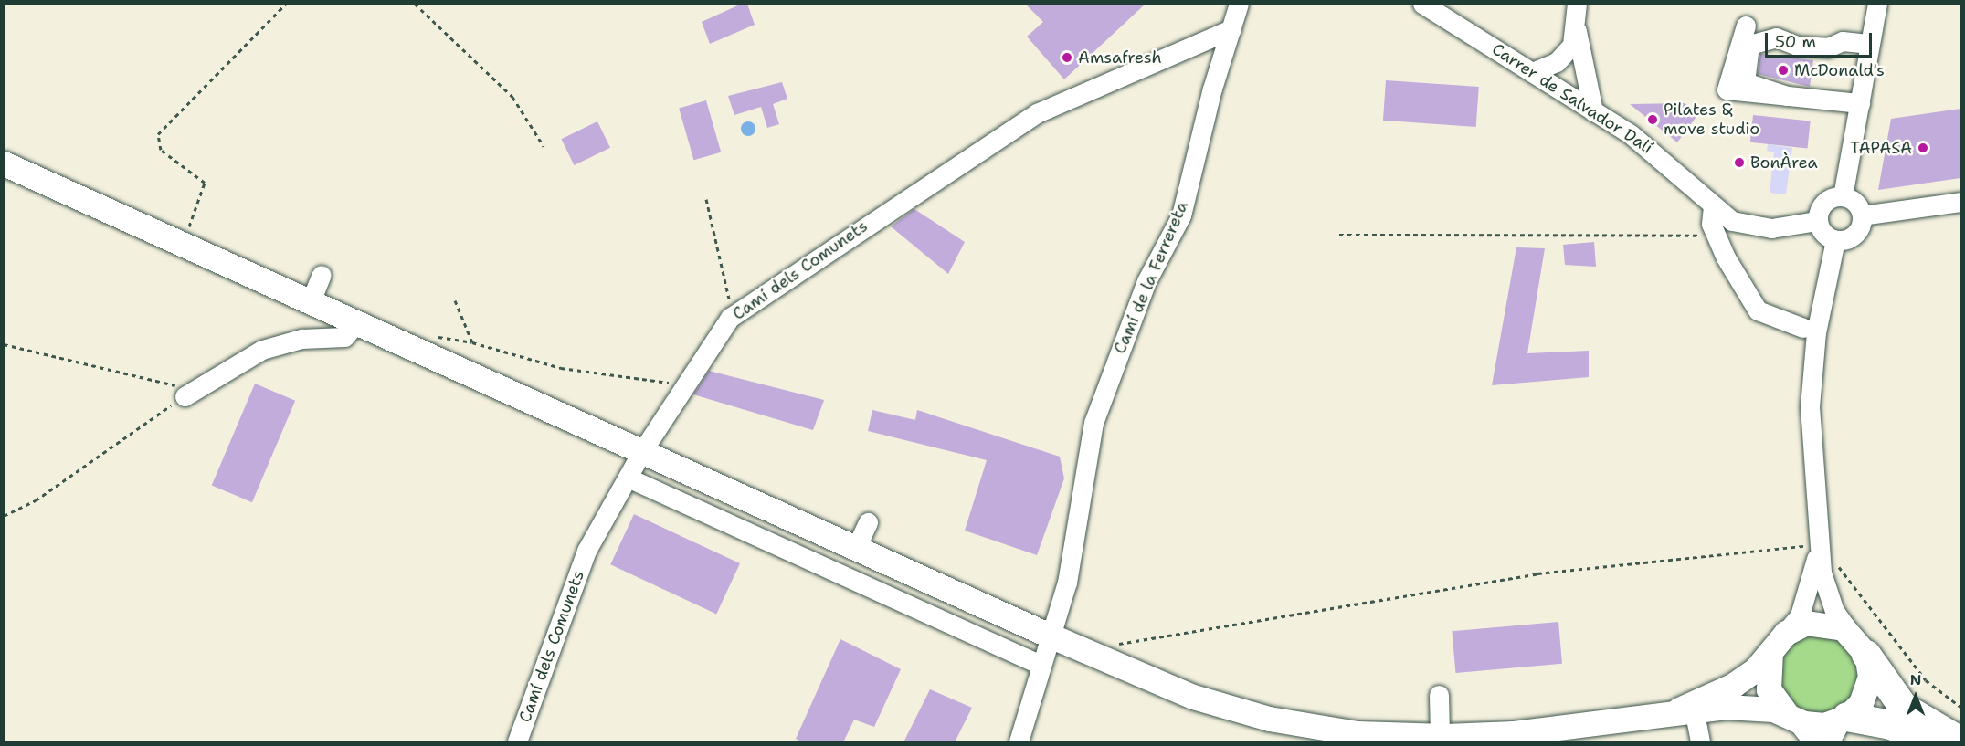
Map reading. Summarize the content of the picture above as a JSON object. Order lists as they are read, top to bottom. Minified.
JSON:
{"streets":{"street":["Carrer de Salvador Dalí","Camí dels Comunets","Camí de la Ferrereta"]},"crossings":[["Camí dels Comunets","Camí de la Ferrereta"]],"places":["Amsafresh","McDonald's","Pilates & move studio","TAPASA","BonÀrea"],"scale_bar":"50 m","north":"top"}
